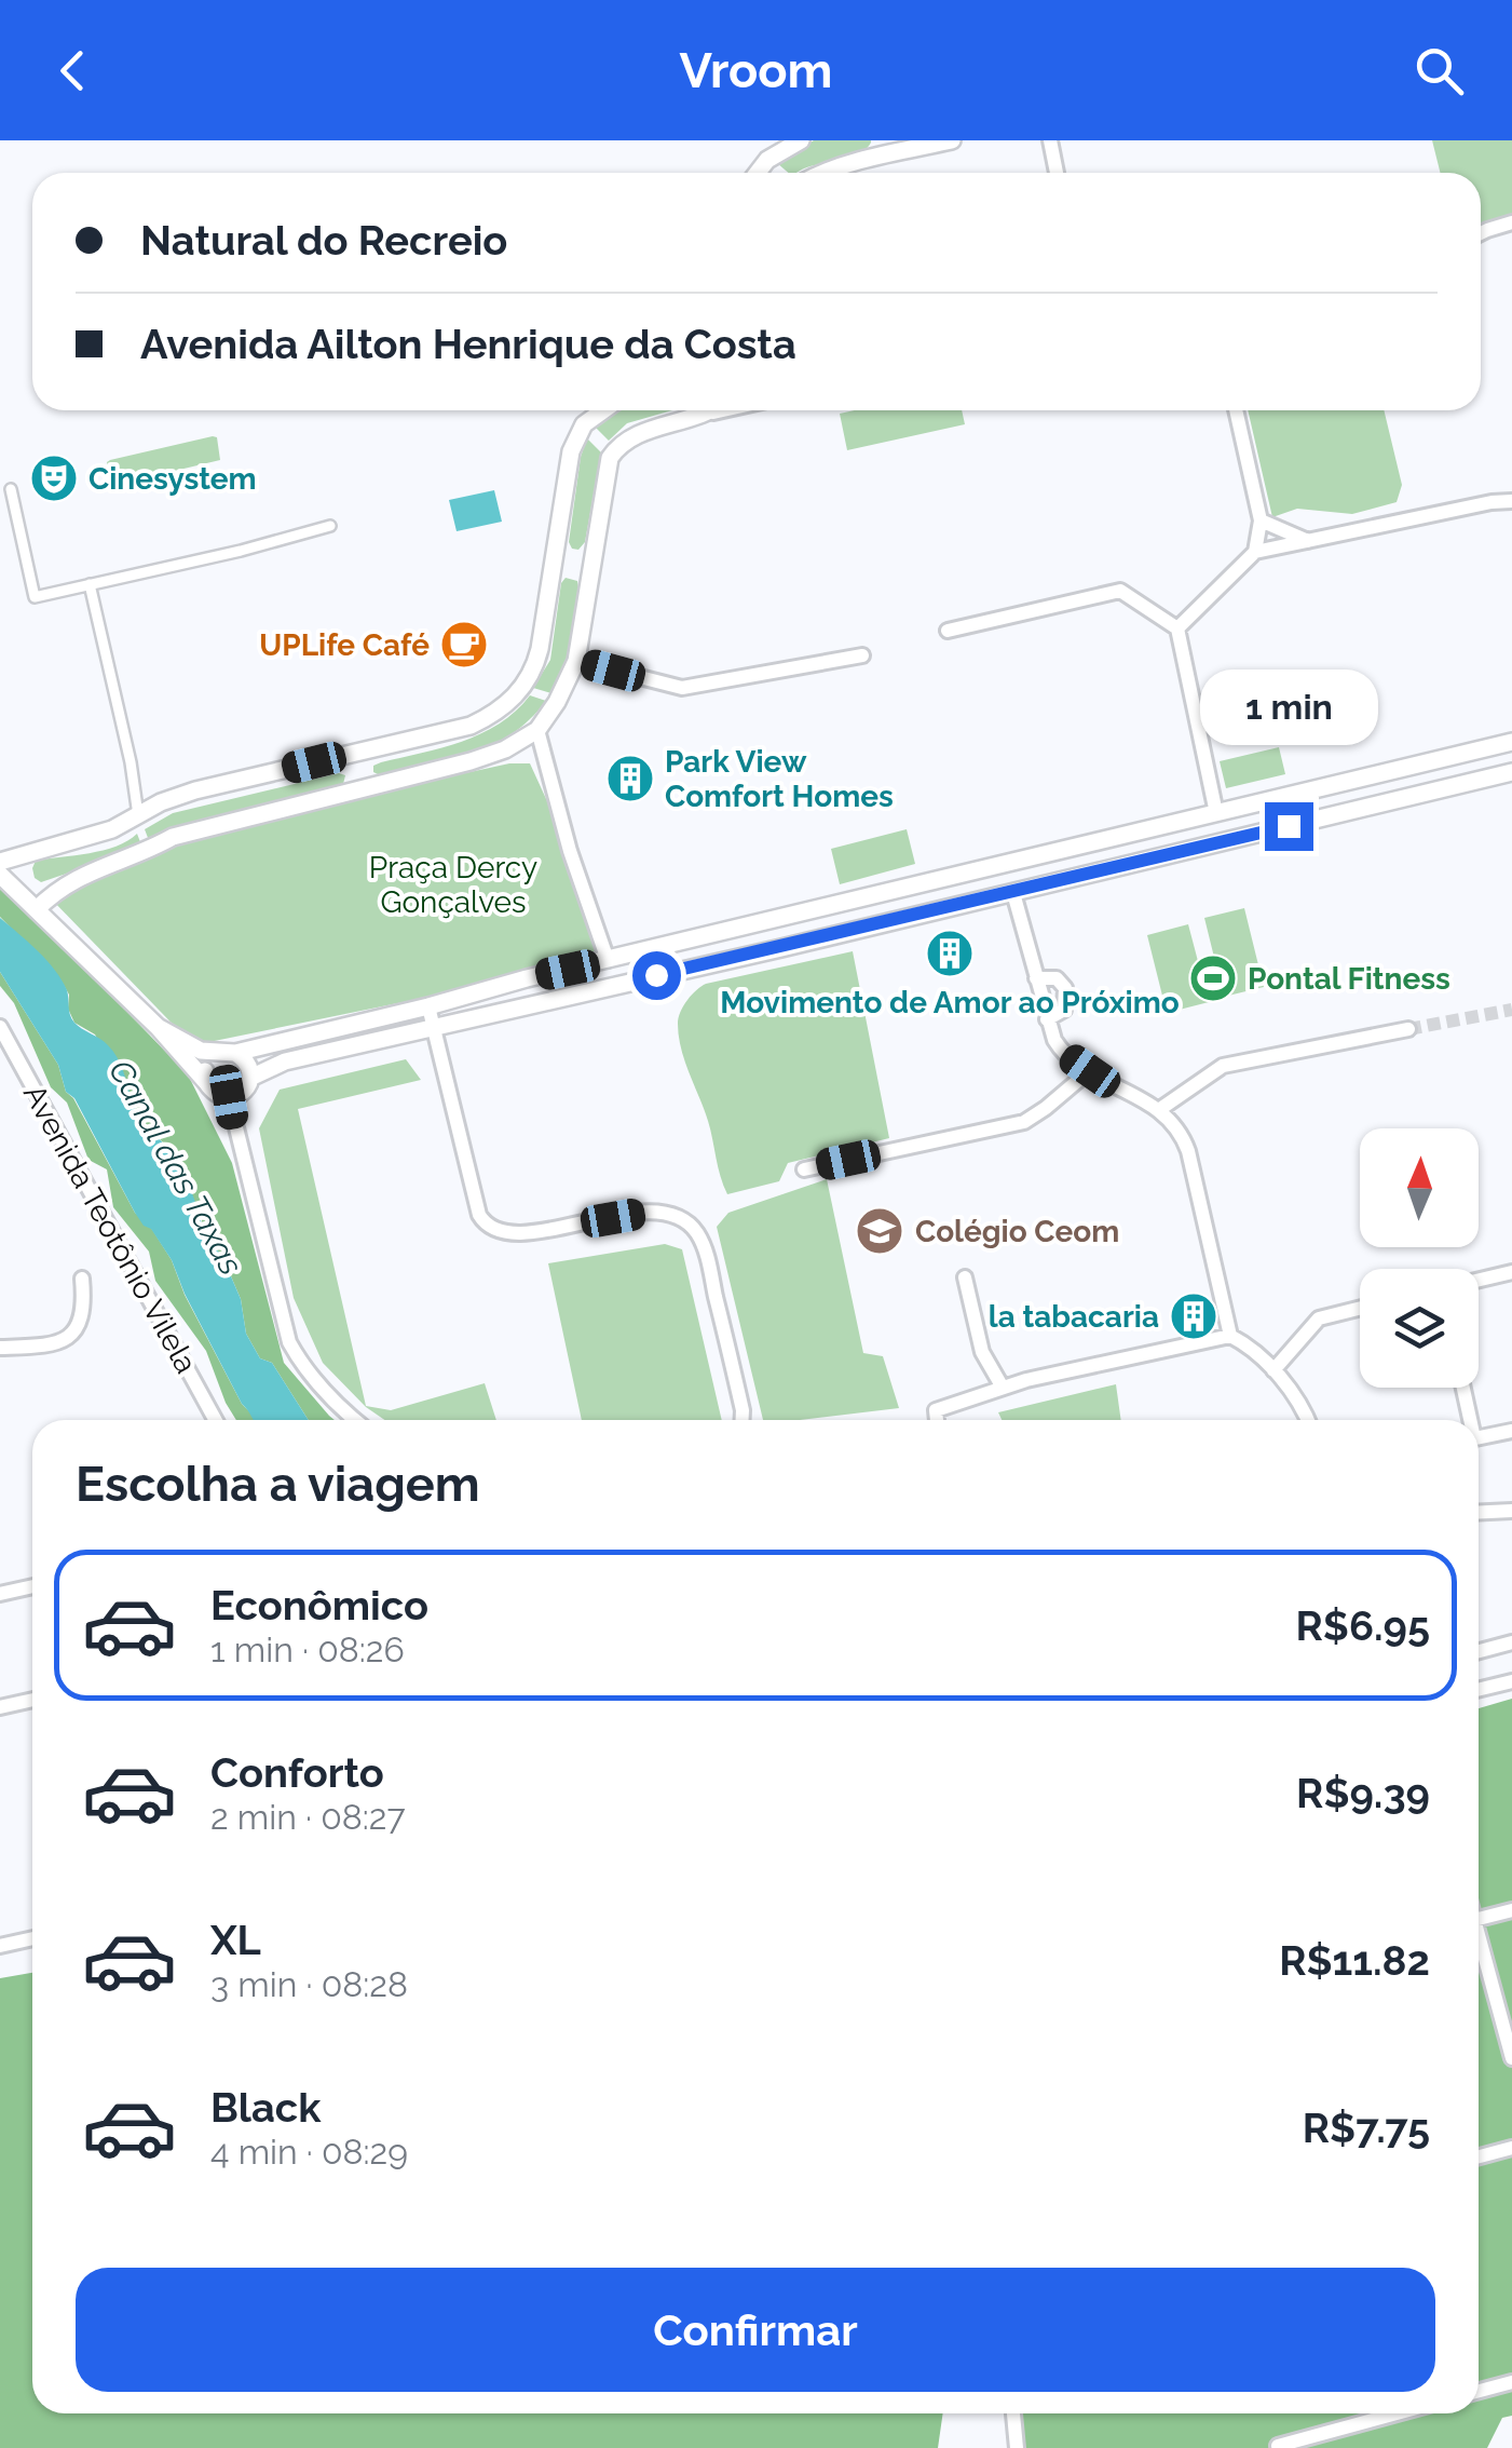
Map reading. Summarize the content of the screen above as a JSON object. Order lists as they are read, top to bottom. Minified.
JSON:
{"streets":{"street":["Avenida Teotônio Vilela"]},"water":["Canal das Taxas"],"parks":["Praça Dercy Gonçalves"],"places":{"theatre":["Cinesystem"],"cafe":["UPLife Café"],"building":["Park View Comfort Homes","Movimento de Amor ao Próximo","la tabacaria"],"sports":["Pontal Fitness"],"school or university":["Colégio Ceom"]},"north":"top","page":{"header":"Vroom","banner":["Natural do Recreio","Avenida Ailton Henrique da Costa"],"bubble":"1 min","heading":"Escolha a viagem","list":[{"name":"Econômico","note":"1 min · 08:26","value":"R$6.95"},{"name":"Conforto","note":"2 min · 08:27","value":"R$9.39"},{"name":"XL","note":"3 min · 08:28","value":"R$11.82"},{"name":"Black","note":"4 min · 08:29","value":"R$7.75"}],"buttons":"Confirmar"}}
